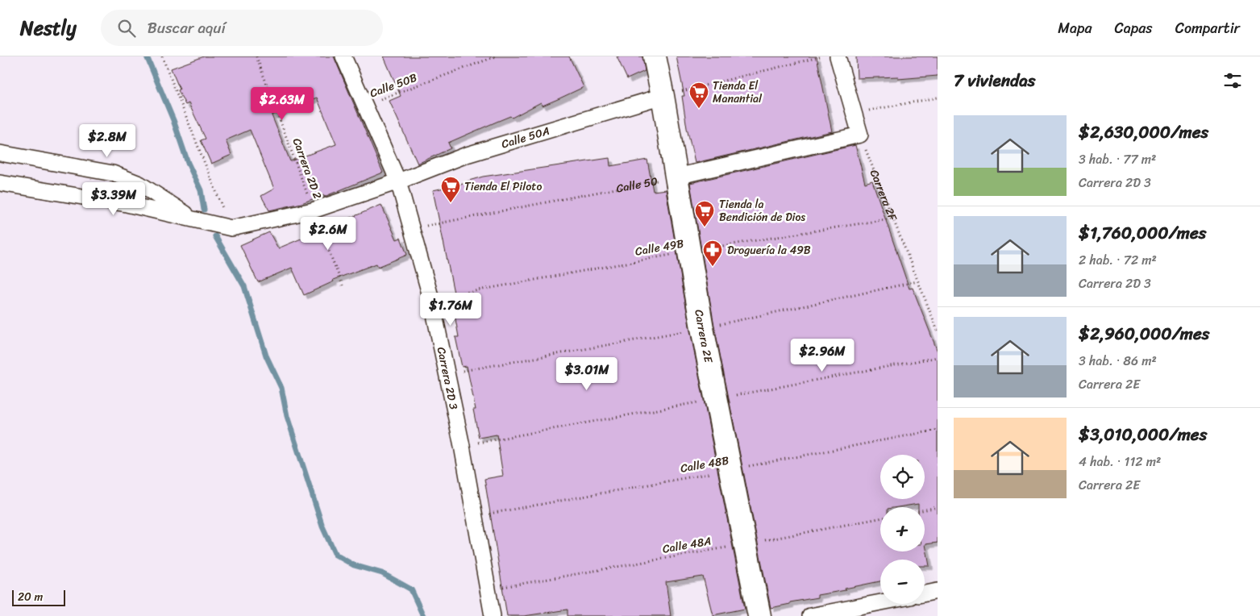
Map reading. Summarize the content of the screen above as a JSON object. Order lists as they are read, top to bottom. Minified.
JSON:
{"streets":{"street":["Calle 50A","Carrera 2E","Carrera 2D 3"],"path":["Calle 50B","Carrera 2D 2","Calle 50","Carrera 2F","Calle 49B","Calle 48B","Calle 48A"]},"crossings":[["Calle 50B","Carrera 2D 3"],["Calle 50A","Carrera 2D 2"],["Calle 50A","Carrera 2E"],["Calle 50A","Carrera 2D 3"],["Calle 50","Carrera 2E"],["Calle 50","Carrera 2D 3"],["Carrera 2F","Calle 49B"],["Calle 49B","Carrera 2E"],["Calle 49B","Carrera 2D 3"],["Carrera 2E","Calle 48B"],["Carrera 2E","Calle 48A"],["Carrera 2D 3","Calle 48B"],["Carrera 2D 3","Calle 48A"]],"places":{"supermarket":["Tienda El Manantial","Tienda El Piloto","Tienda la Bendición de Dios"],"pharmacy":["Droguería la 49B"]},"scale_bar":"20 m","page":{"header":"Nestly","search":"Buscar aquí","nav":["Mapa","Capas","Compartir"],"heading":"7 viviendas","price":["$2.63M","$2.8M","$3.39M","$2.6M","$1.76M","$2.96M","$3.01M"],"list":[{"name":"$2,630,000/mes","note":"3 hab. · 77 m² · Carrera 2D 3"},{"name":"$1,760,000/mes","note":"2 hab. · 72 m² · Carrera 2D 3"},{"name":"$2,960,000/mes","note":"3 hab. · 86 m² · Carrera 2E"},{"name":"$3,010,000/mes","note":"4 hab. · 112 m² · Carrera 2E"}],"map_buttons":["+","−"],"scale":"20 m"}}
